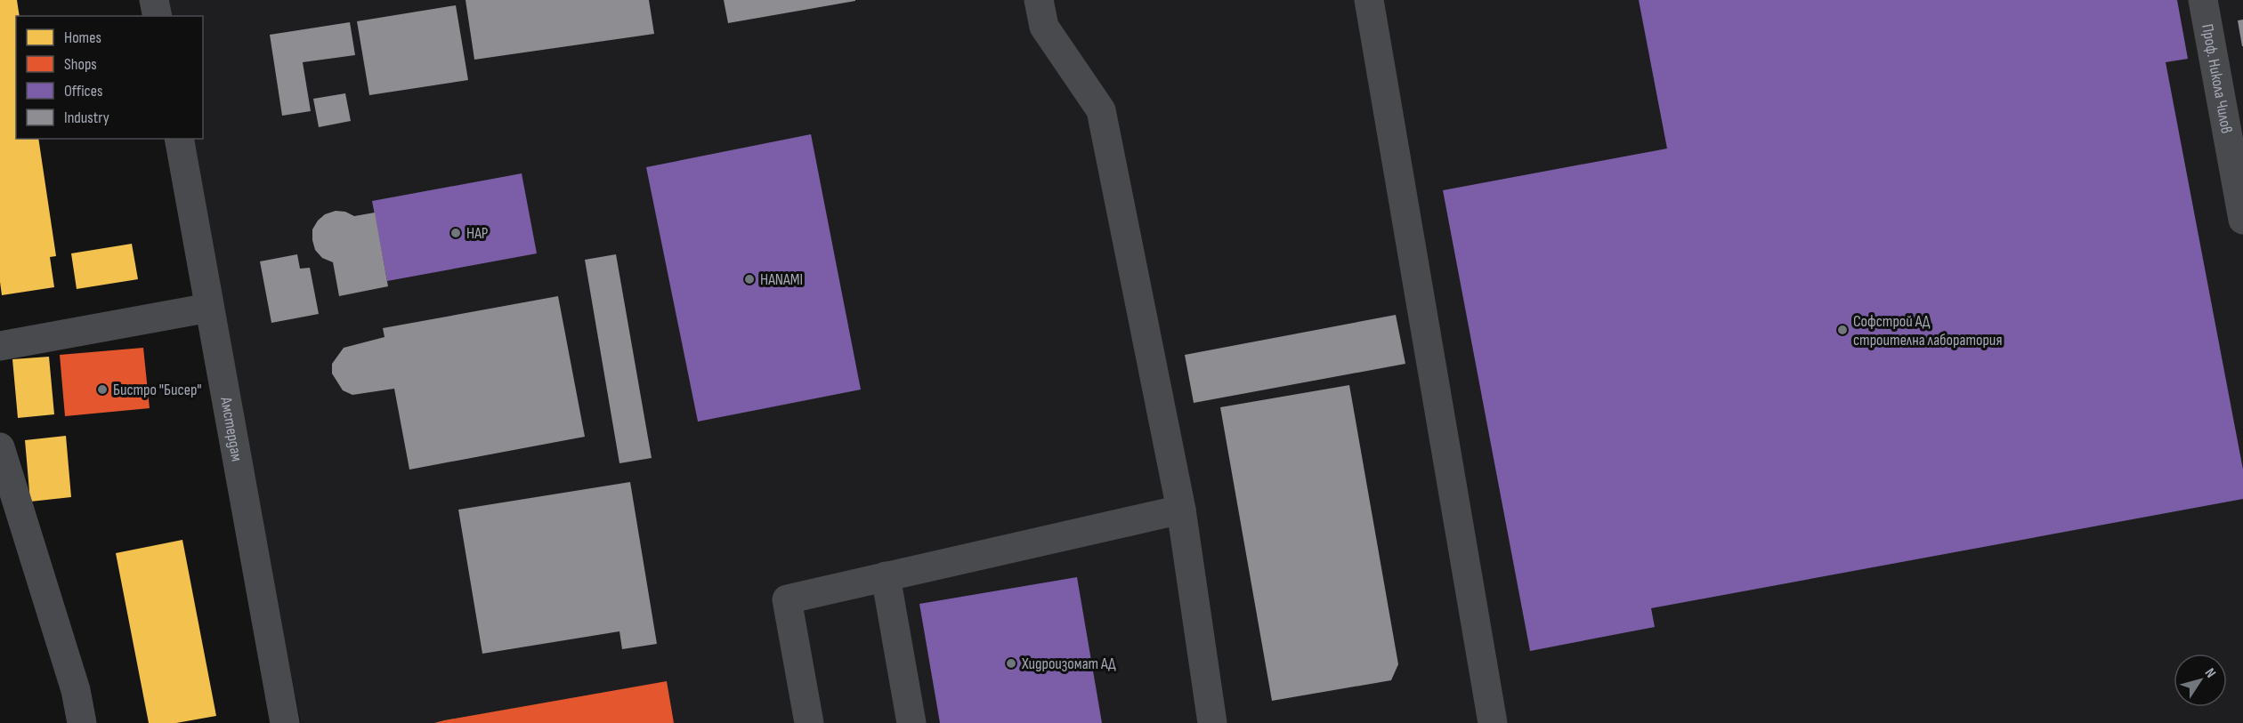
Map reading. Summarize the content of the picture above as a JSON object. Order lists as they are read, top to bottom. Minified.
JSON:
{"streets":{"street":["Проф. Никола Чилов","Амстердам"]},"places":["НАР","HANAMI","Софстрой АД строителна лаборатория","Бистро \"Бисер\"","Хидроизомат АД"],"legend":["Homes","Shops","Offices","Industry"],"north":"top right"}
